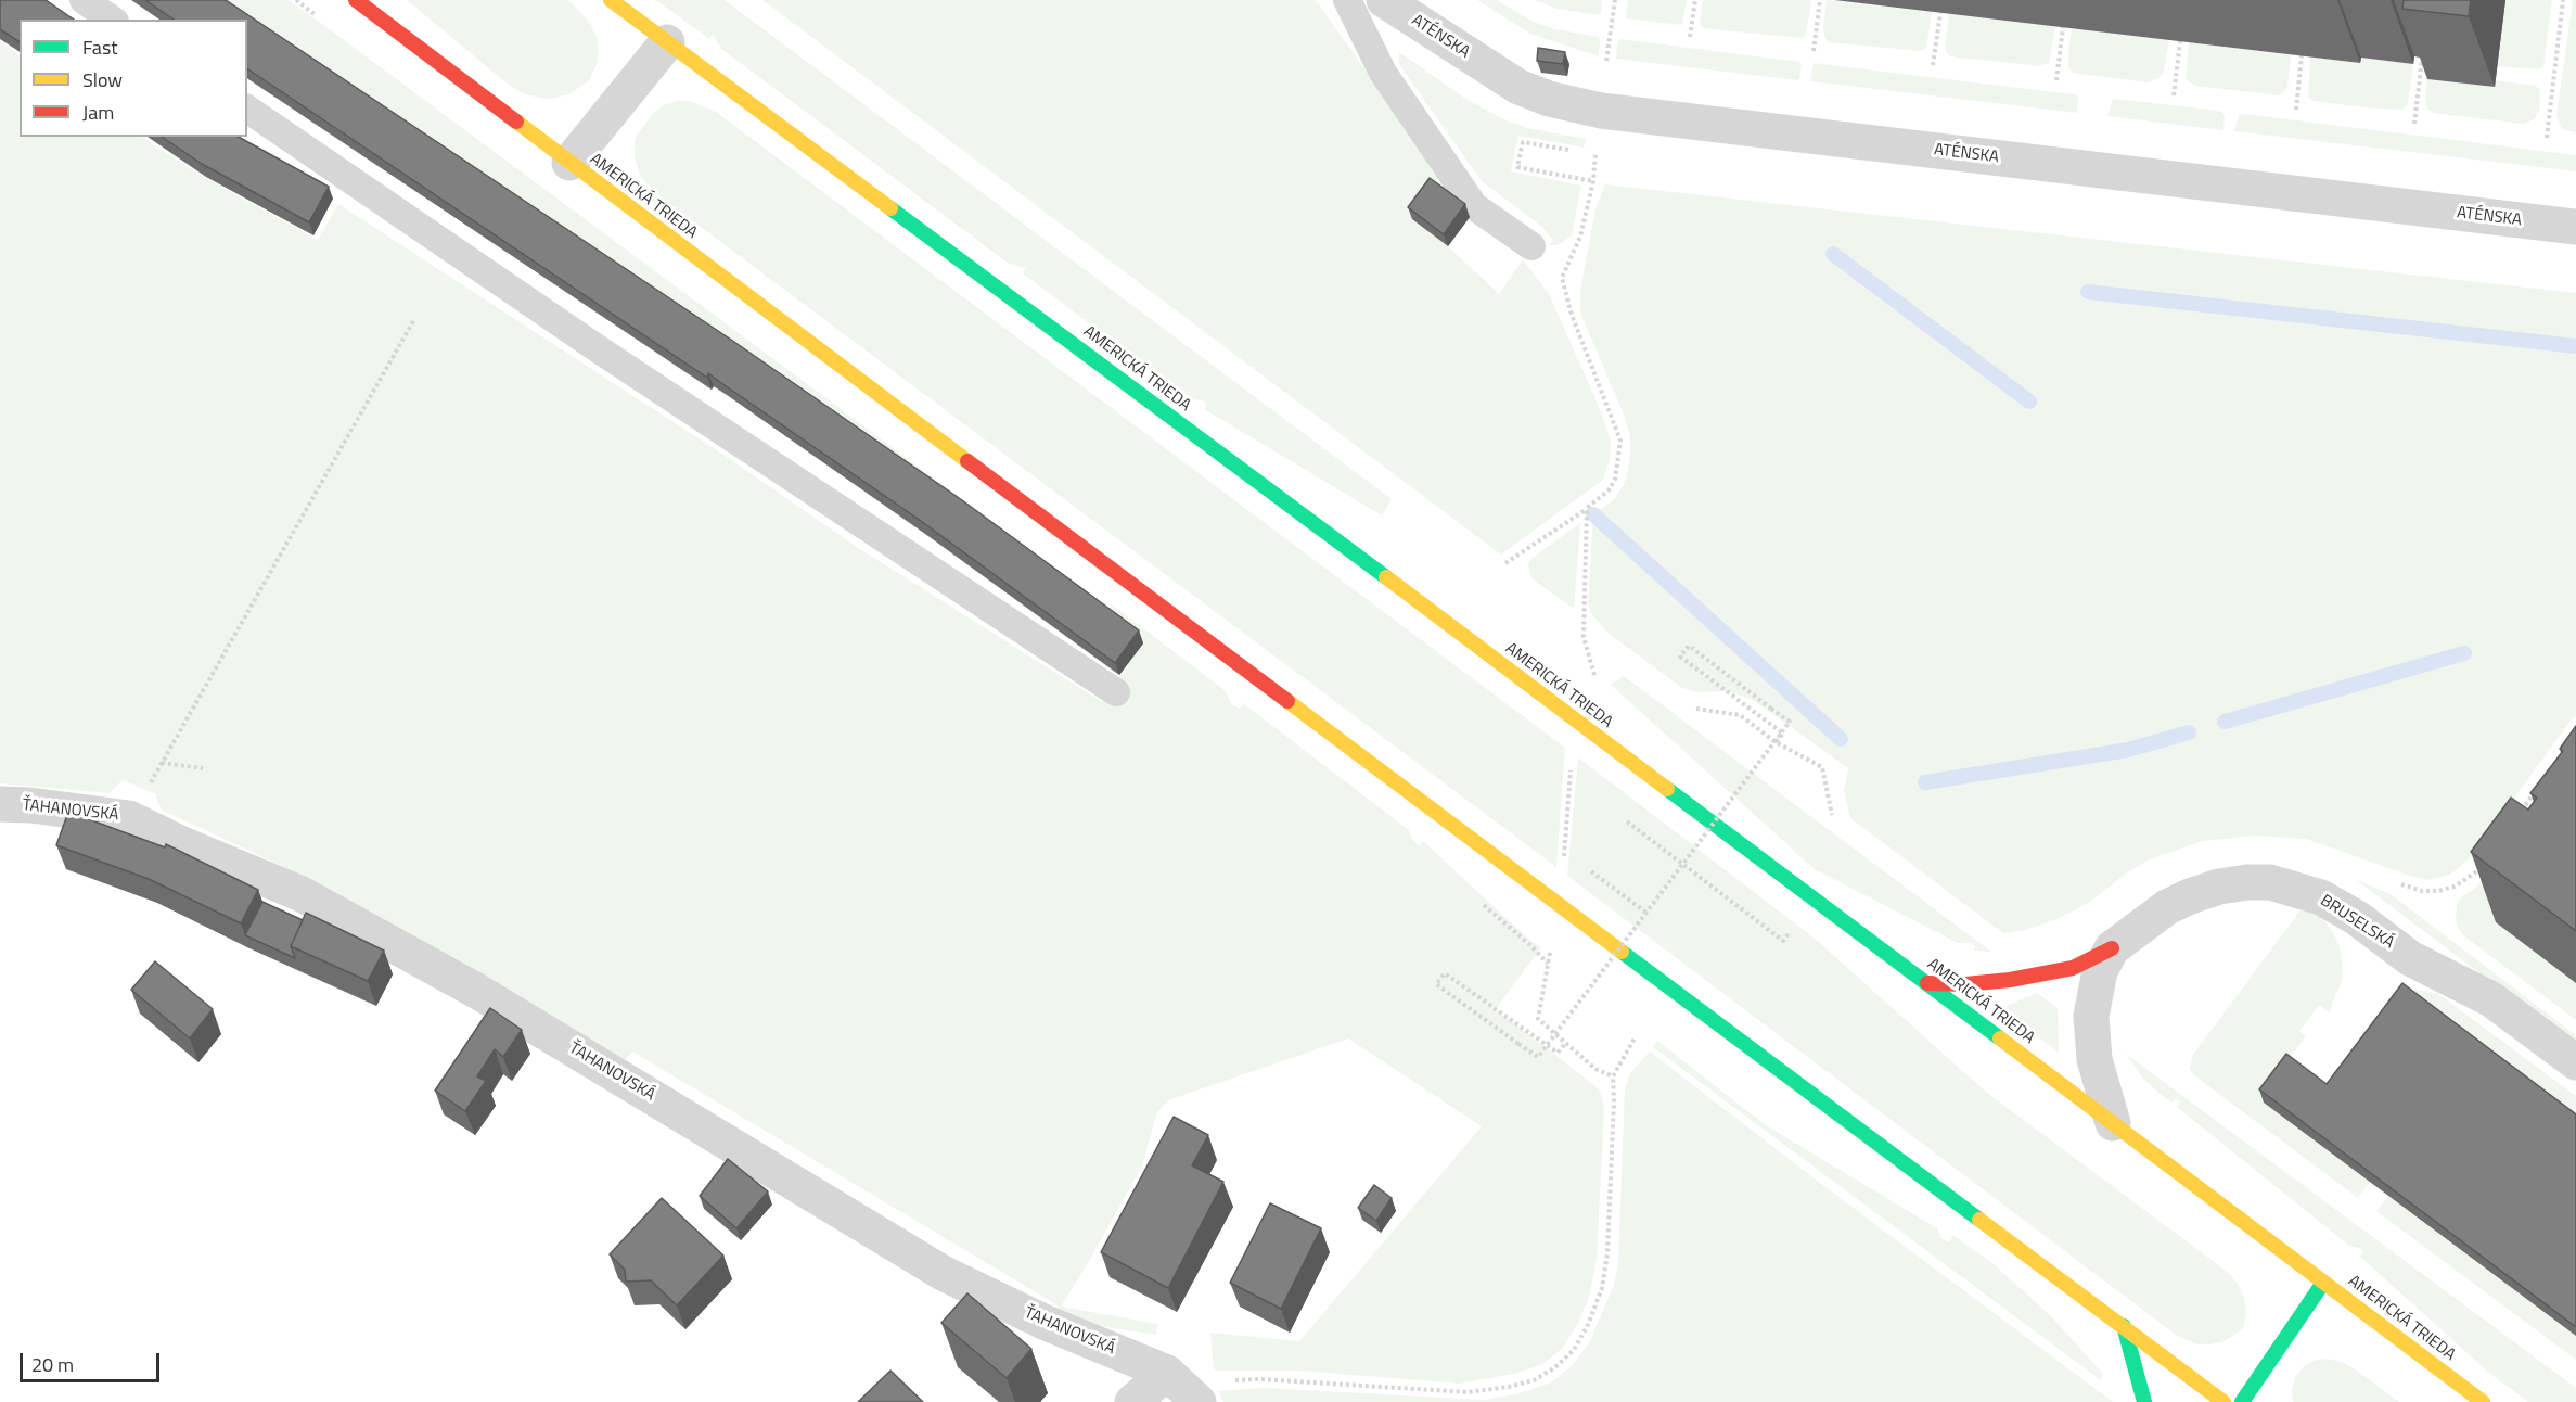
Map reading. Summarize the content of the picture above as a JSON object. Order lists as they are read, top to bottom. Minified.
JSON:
{"streets":{"street":["ATÉNSKA","AMERICKÁ TRIEDA","ŤAHANOVSKÁ","BRUSELSKÁ"]},"crossings":[["AMERICKÁ TRIEDA","BRUSELSKÁ"]],"legend":["Fast","Slow","Jam"],"scale_bar":"20 m"}
